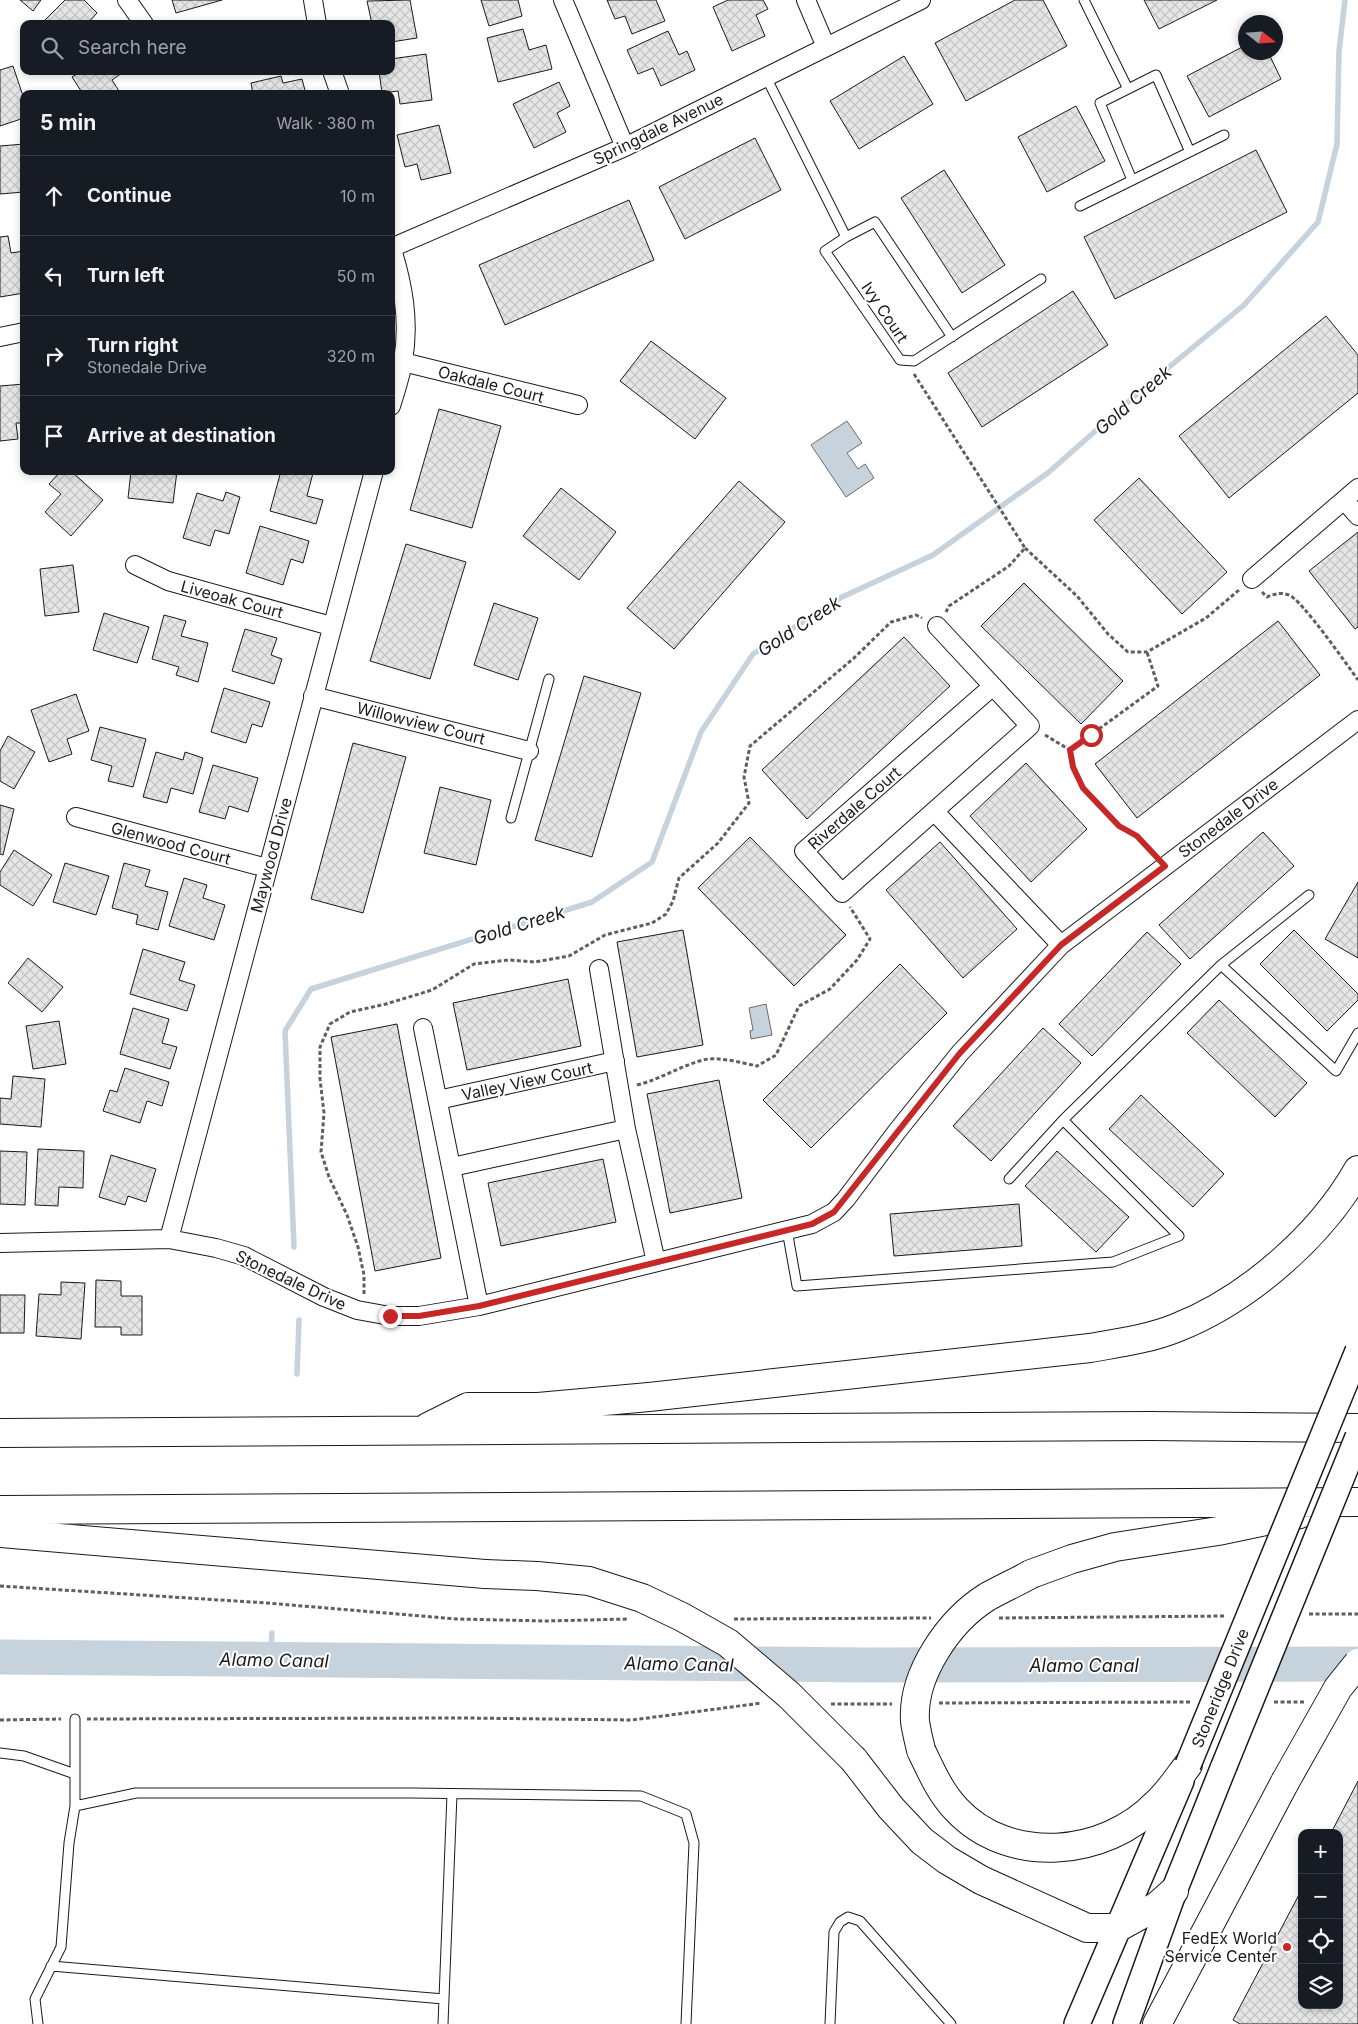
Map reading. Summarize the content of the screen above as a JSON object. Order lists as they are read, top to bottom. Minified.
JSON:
{"streets":{"main road":["Stoneridge Drive"],"street":["Springdale Avenue","Oakdale Court","Liveoak Court","Willowview Court","Riverdale Court","Stonedale Drive","Glenwood Court","Maywood Drive","Valley View Court"],"lane":["Ivy Court"]},"crossings":[["Liveoak Court","Maywood Drive"],["Willowview Court","Maywood Drive"],["Stonedale Drive","Maywood Drive"],["Stonedale Drive","Valley View Court"],["Glenwood Court","Maywood Drive"]],"water":["Gold Creek","Alamo Canal"],"places":["FedEx World Service Center"],"north":"right","page":{"search":"Search here","heading":["5 min","Walk · 380 m"],"list":[["Continue","10 m"],["Turn left","50 m"],["Turn right","Stonedale Drive","320 m"],"Arrive at destination"],"map_buttons":["+","−"]}}
